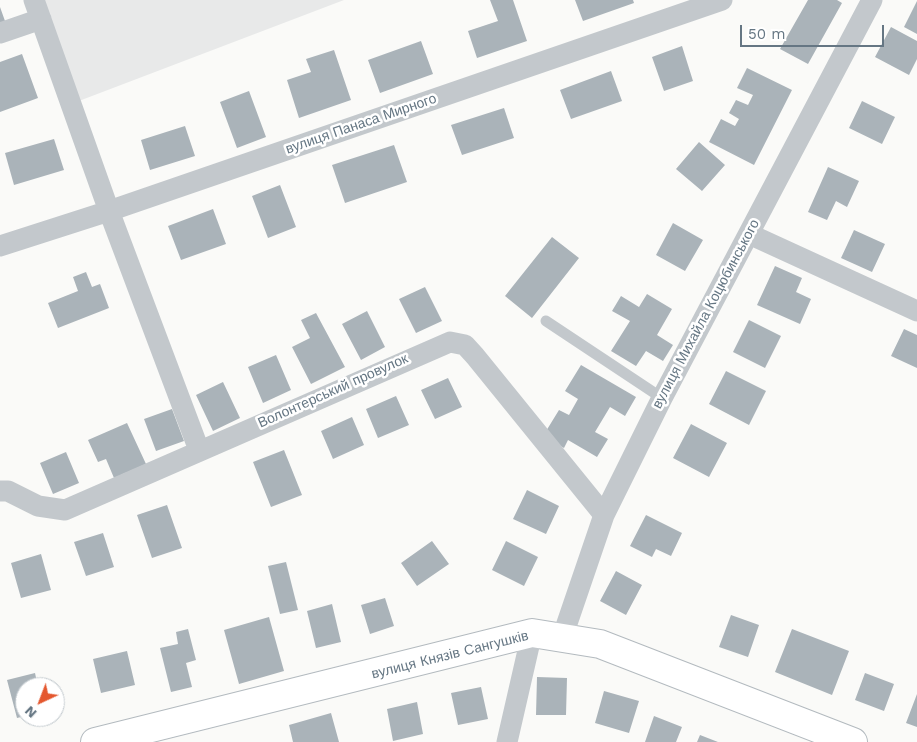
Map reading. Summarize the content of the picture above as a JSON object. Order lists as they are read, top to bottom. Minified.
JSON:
{"streets":{"main road":["вулиця Князів Сангушків"],"street":["вулиця Панаса Мирного","вулиця Михайла Коцюбинського","Волонтерський провулок"]},"crossings":[["вулиця Михайла Коцюбинського","Волонтерський провулок"],["вулиця Михайла Коцюбинського","вулиця Князів Сангушків"]],"scale_bar":"50 m","north":"bottom left"}
